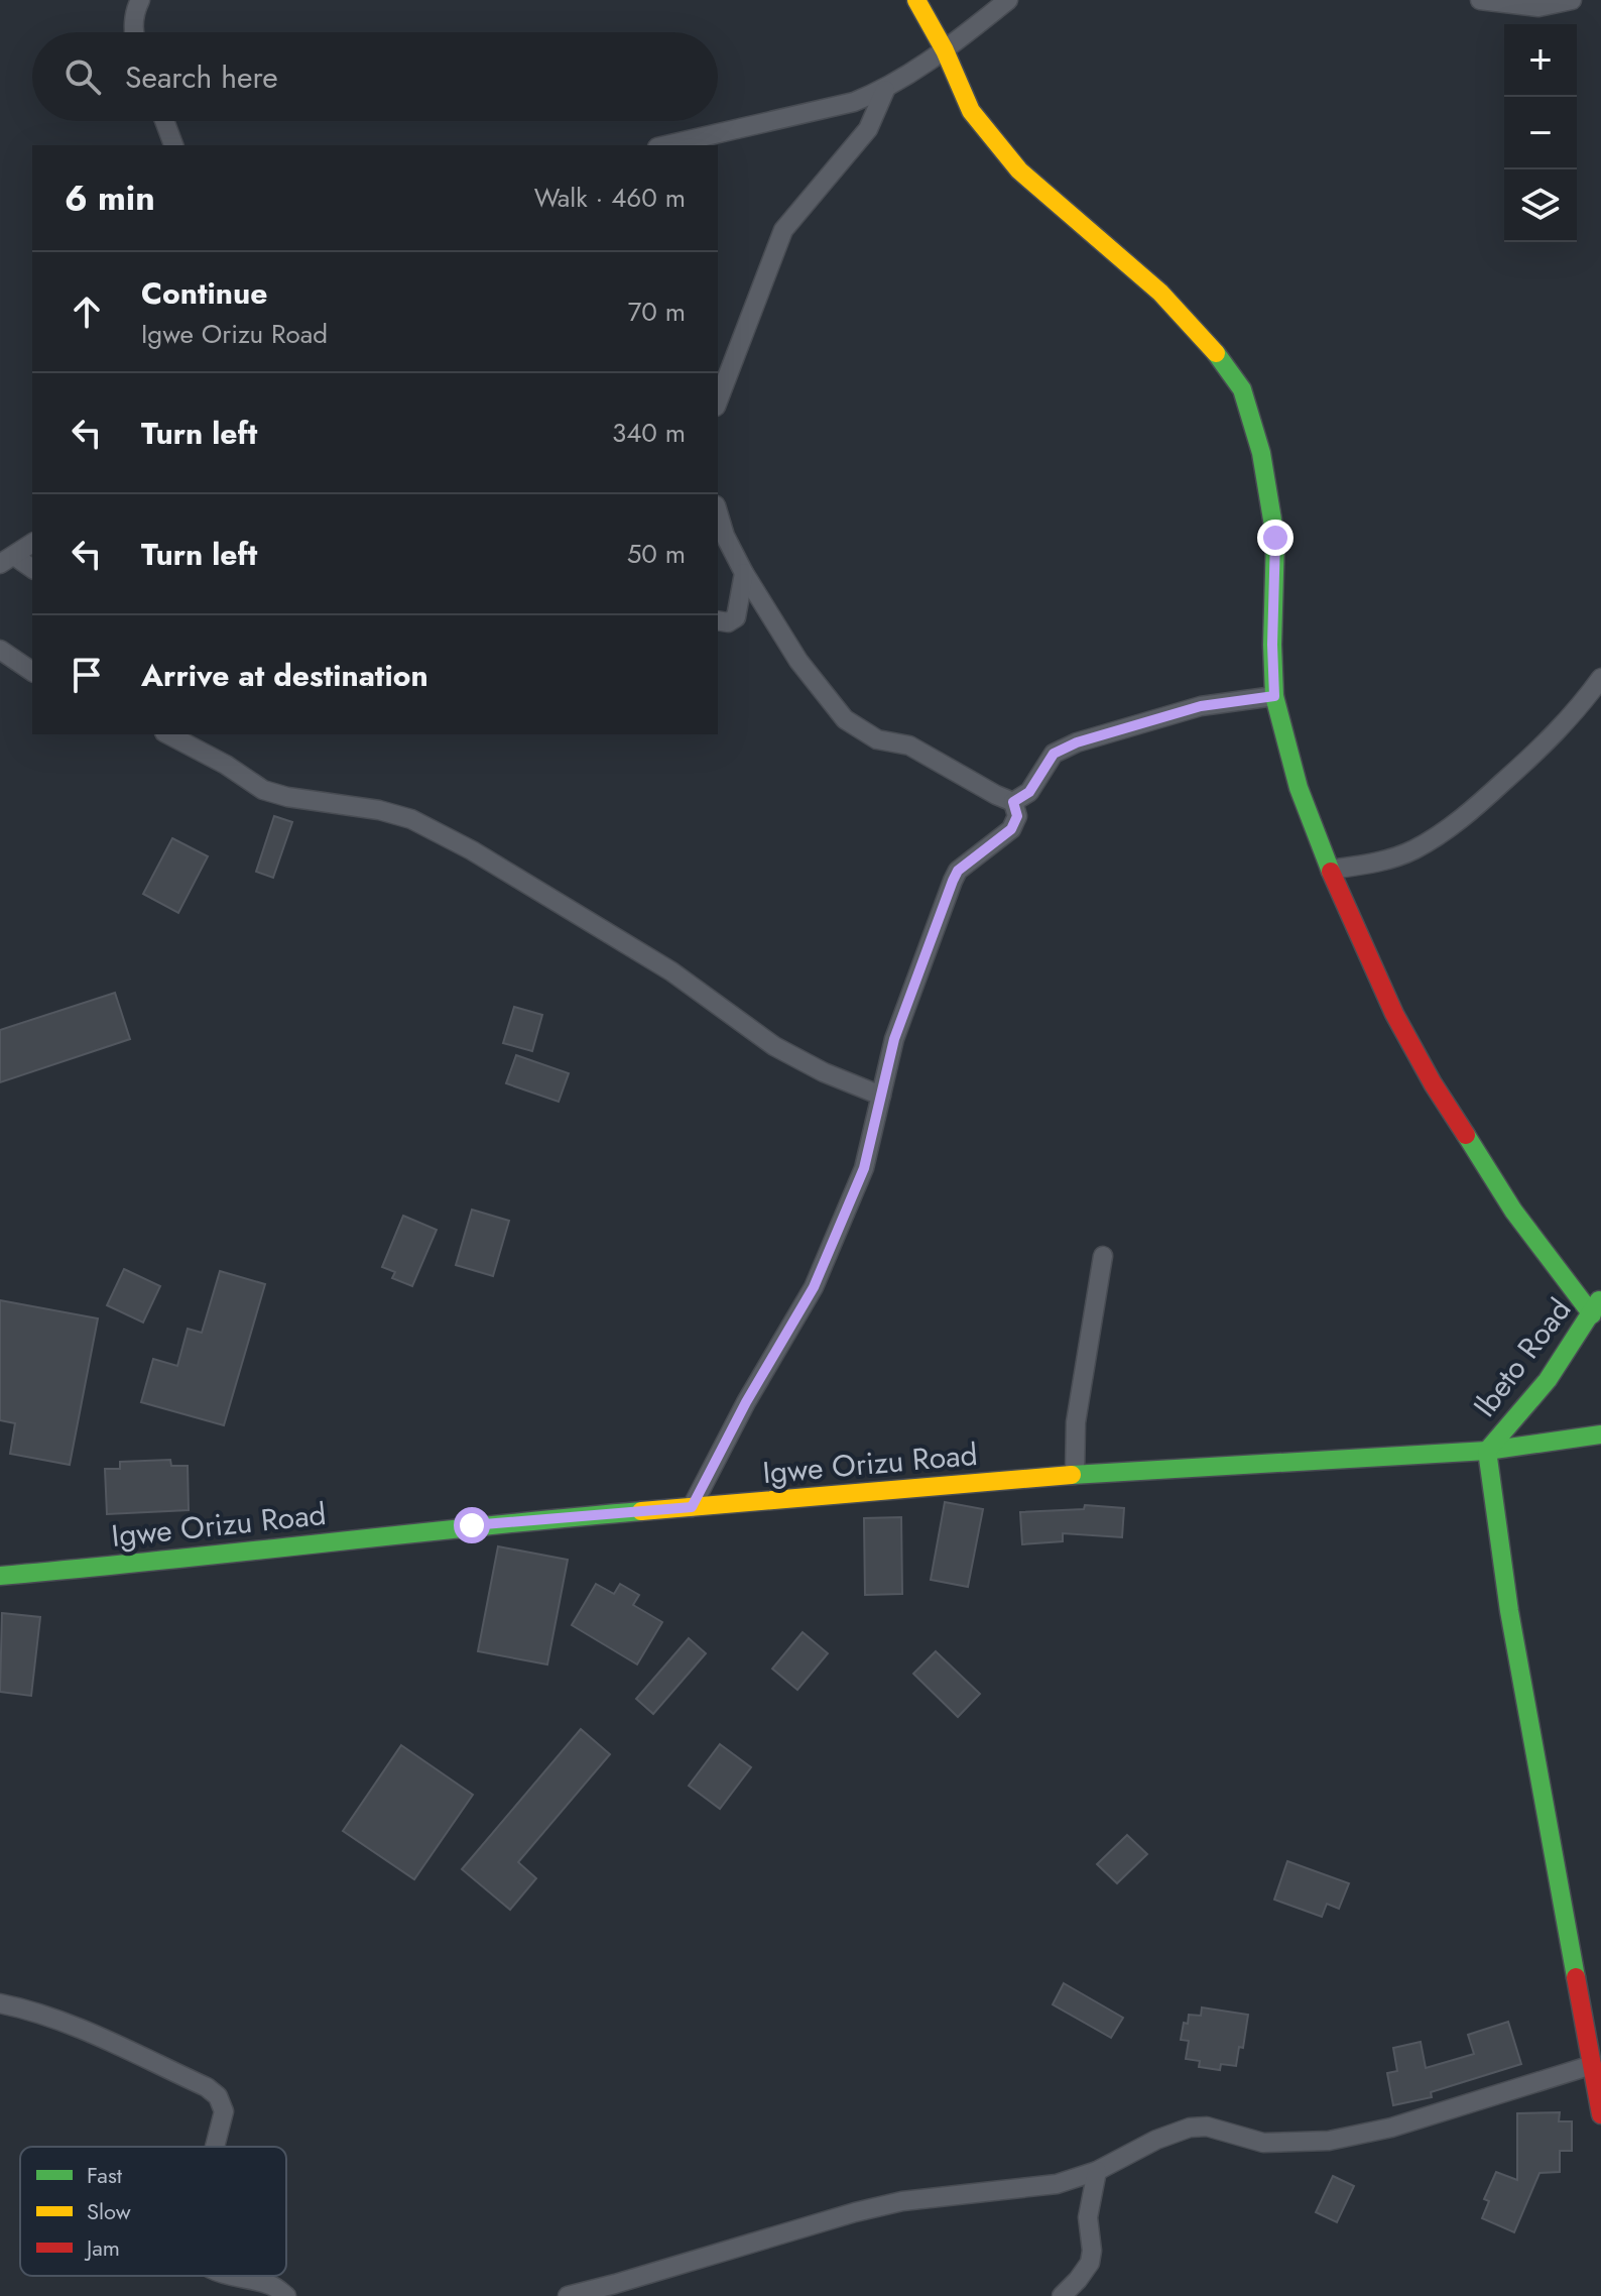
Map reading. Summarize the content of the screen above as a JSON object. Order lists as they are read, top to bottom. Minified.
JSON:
{"streets":{"street":["Ibeto Road","Igwe Orizu Road"]},"crossings":[["Ibeto Road","Igwe Orizu Road"]],"legend":["Fast","Slow","Jam"],"page":{"map_buttons":["+","−"],"search":"Search here","heading":["6 min","Walk · 460 m"],"list":[["Continue","Igwe Orizu Road","70 m"],["Turn left","340 m"],["Turn left","50 m"],"Arrive at destination"]}}
